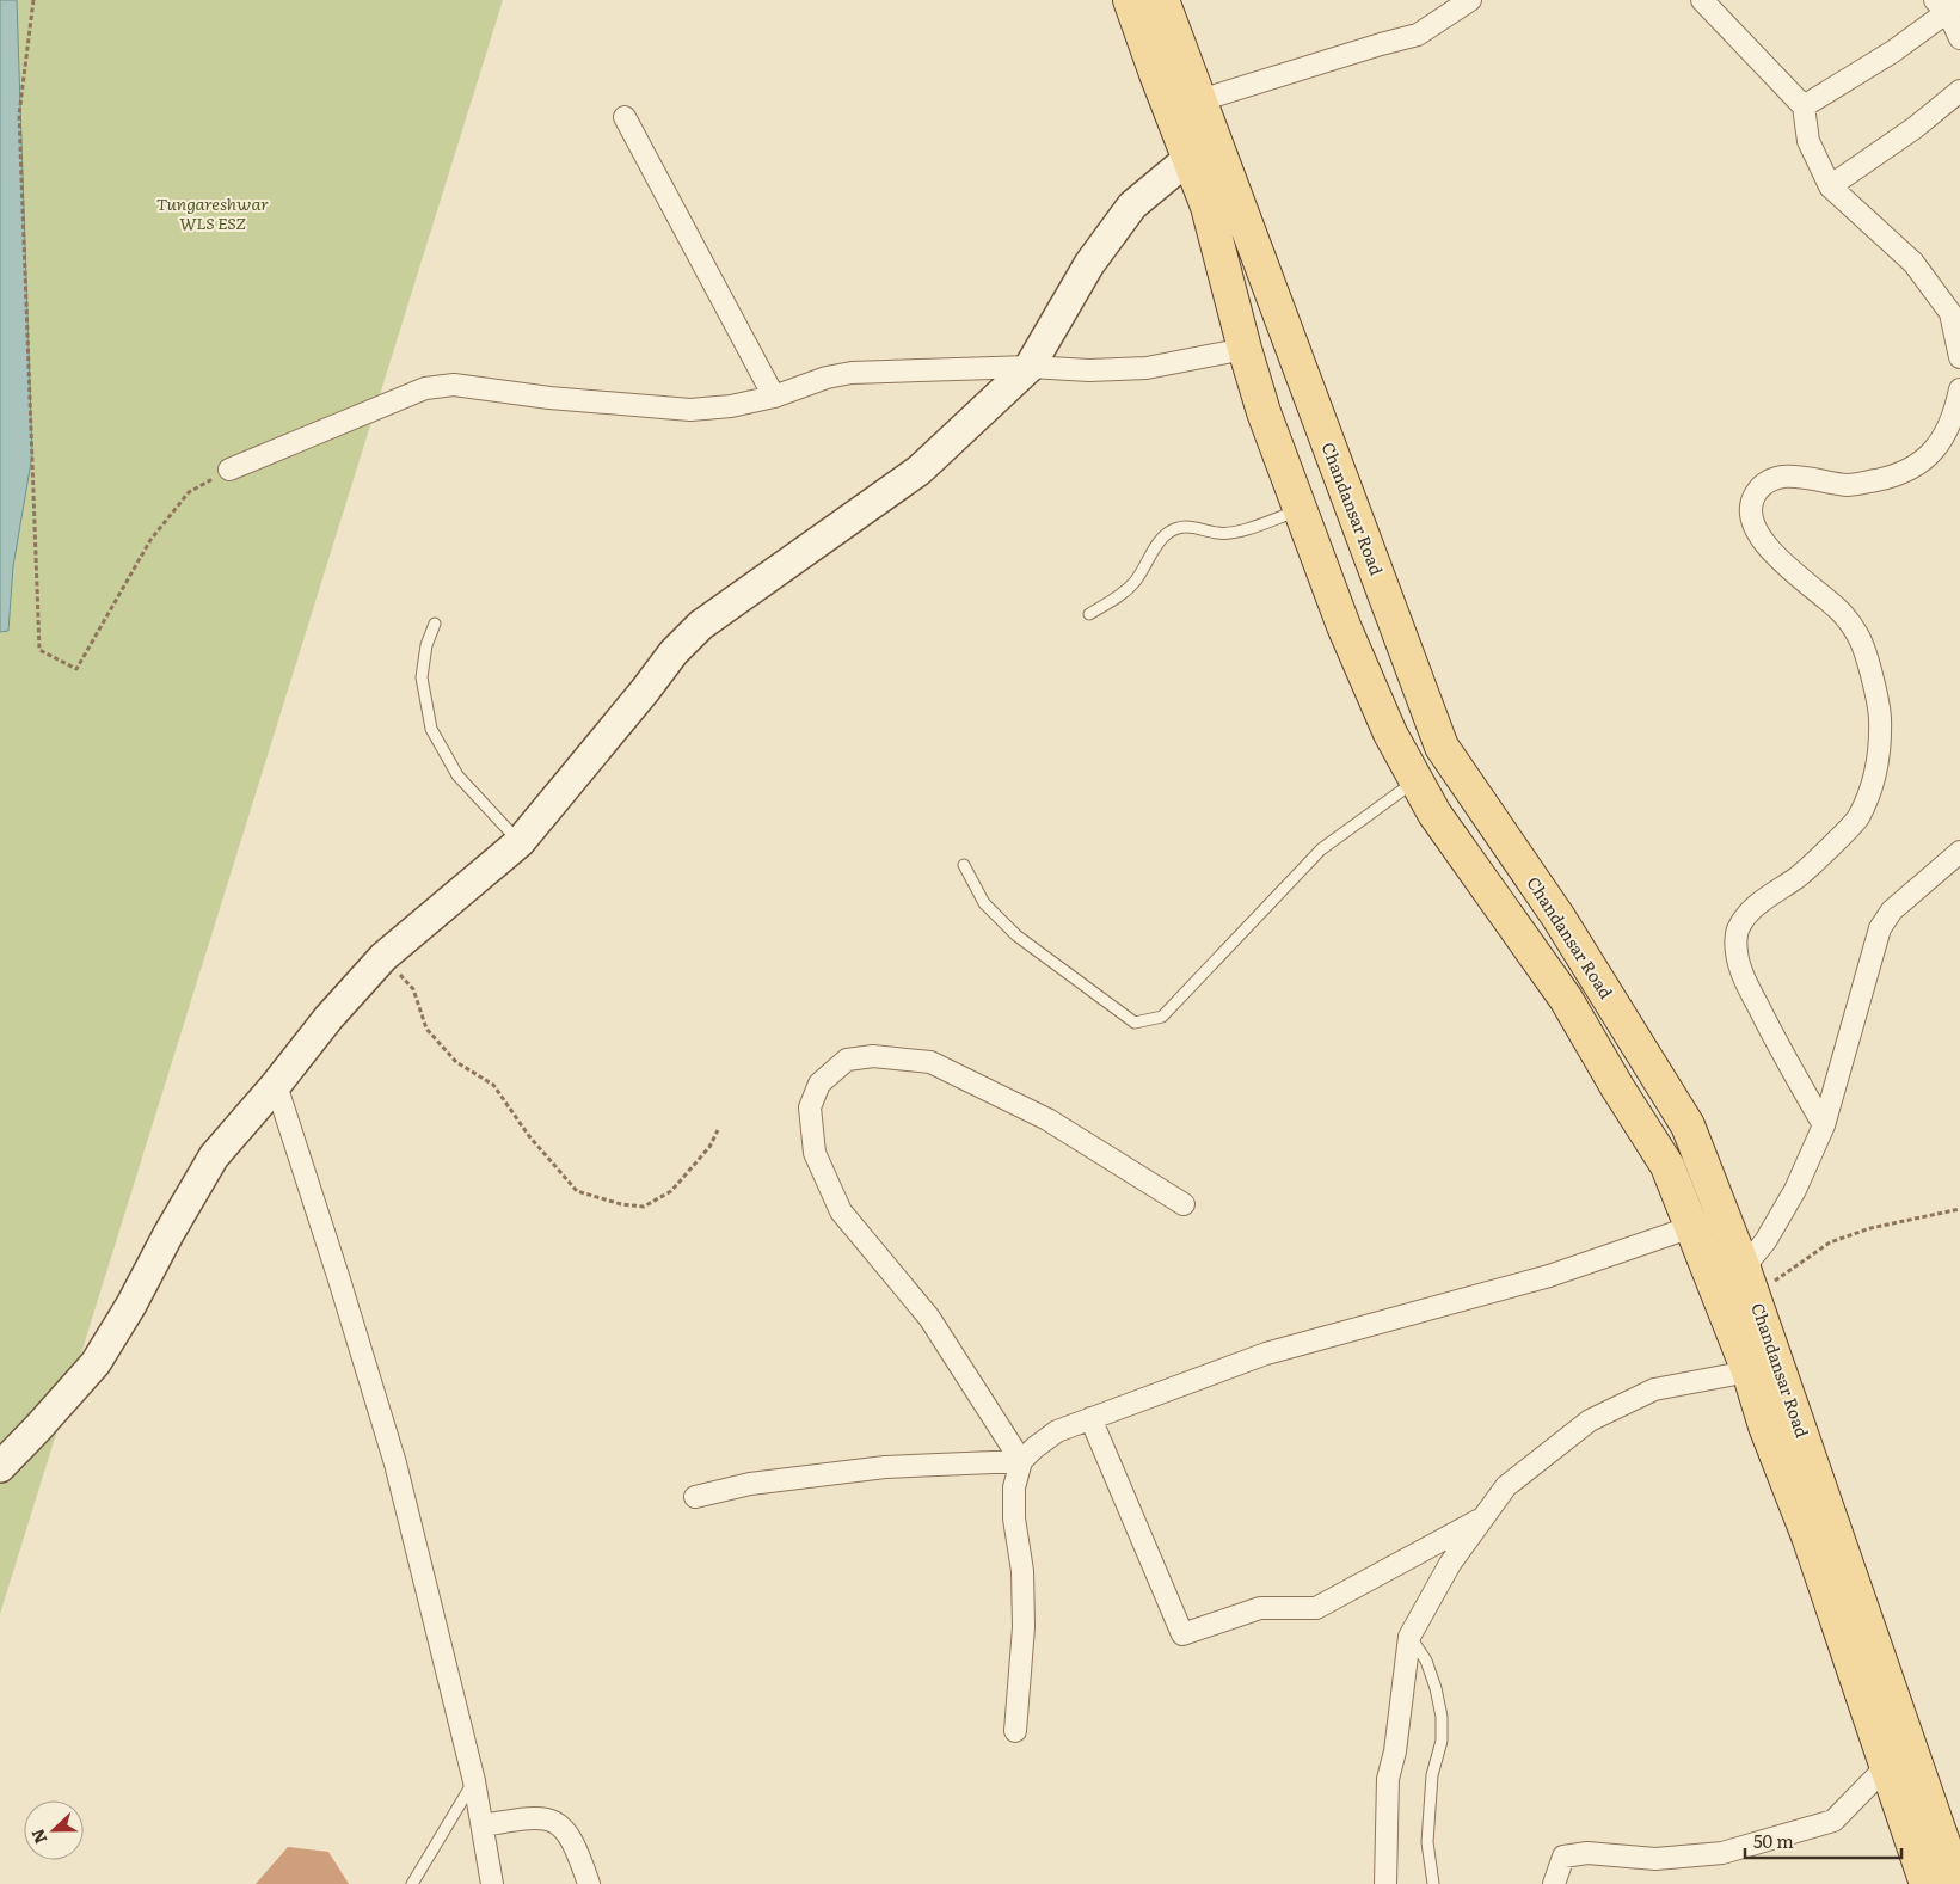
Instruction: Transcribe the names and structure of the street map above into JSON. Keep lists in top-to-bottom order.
{
  "streets": {
    "main road": ["Chandansar Road"]
  },
  "parks": ["Tungareshwar WLS ESZ"],
  "scale_bar": "50 m",
  "north": "left"
}
